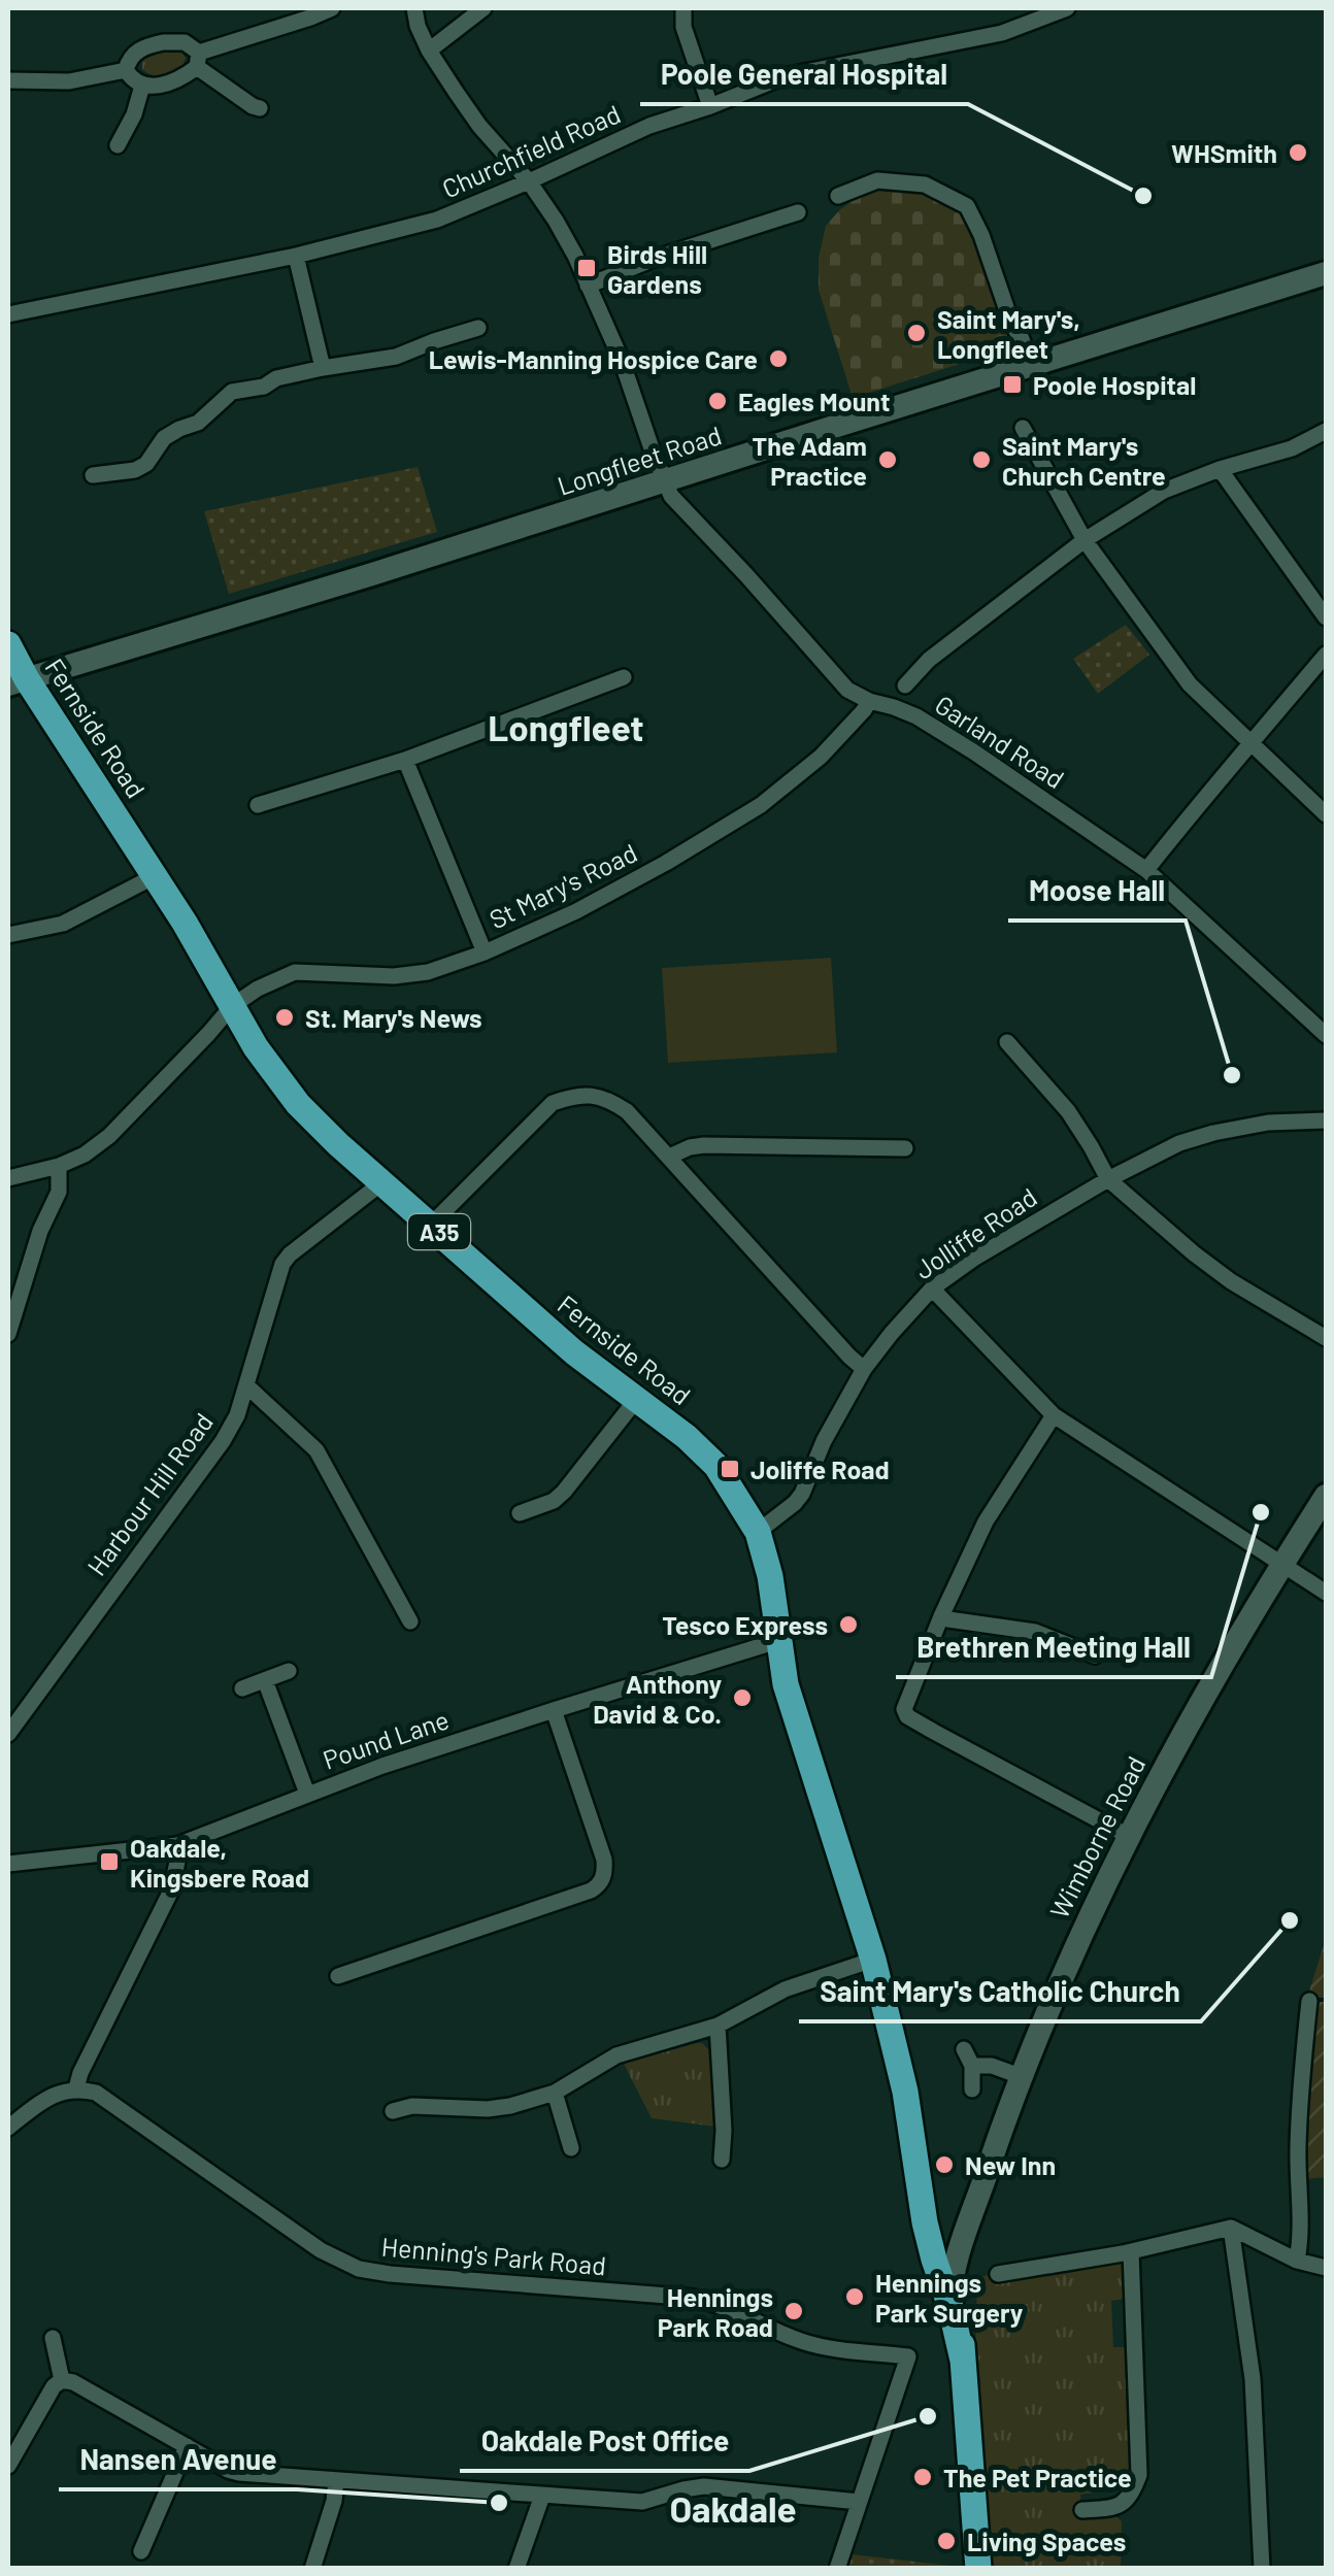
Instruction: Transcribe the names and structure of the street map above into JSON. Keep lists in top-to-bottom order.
{
  "streets": {
    "highway": ["Fernside Road", "A35", "Wimborne Road"],
    "main road": ["Longfleet Road"],
    "street": [
      "Churchfield Road",
      "Garland Road",
      "St Mary's Road",
      "Jolliffe Road",
      "Harbour Hill Road",
      "Pound Lane",
      "Henning's Park Road"
    ]
  },
  "crossings": [
    ["Longfleet Road", "Fernside Road"],
    ["Longfleet Road", "Garland Road"],
    ["Fernside Road", "St Mary's Road"],
    ["Fernside Road", "Jolliffe Road"],
    ["Fernside Road", "Harbour Hill Road"],
    ["Fernside Road", "Pound Lane"],
    ["Fernside Road", "Wimborne Road"],
    ["Garland Road", "St Mary's Road"]
  ],
  "districts": ["Longfleet", "Oakdale"],
  "places": {
    "other": [
      "WHSmith",
      "Poole General Hospital",
      "Saint Mary's, Longfleet",
      "Lewis-Manning Hospice Care",
      "Eagles Mount",
      "The Adam Practice",
      "Saint Mary's Church Centre",
      "St. Mary's News",
      "Moose Hall",
      "Brethren Meeting Hall",
      "Tesco Express",
      "Anthony David & Co.",
      "Saint Mary's Catholic Church",
      "New Inn",
      "Hennings Park Surgery",
      "Hennings Park Road",
      "Oakdale Post Office",
      "The Pet Practice",
      "Nansen Avenue",
      "Living Spaces"
    ],
    "transit": [
      "Birds Hill Gardens",
      "Poole Hospital",
      "Joliffe Road",
      "Oakdale, Kingsbere Road"
    ]
  }
}
